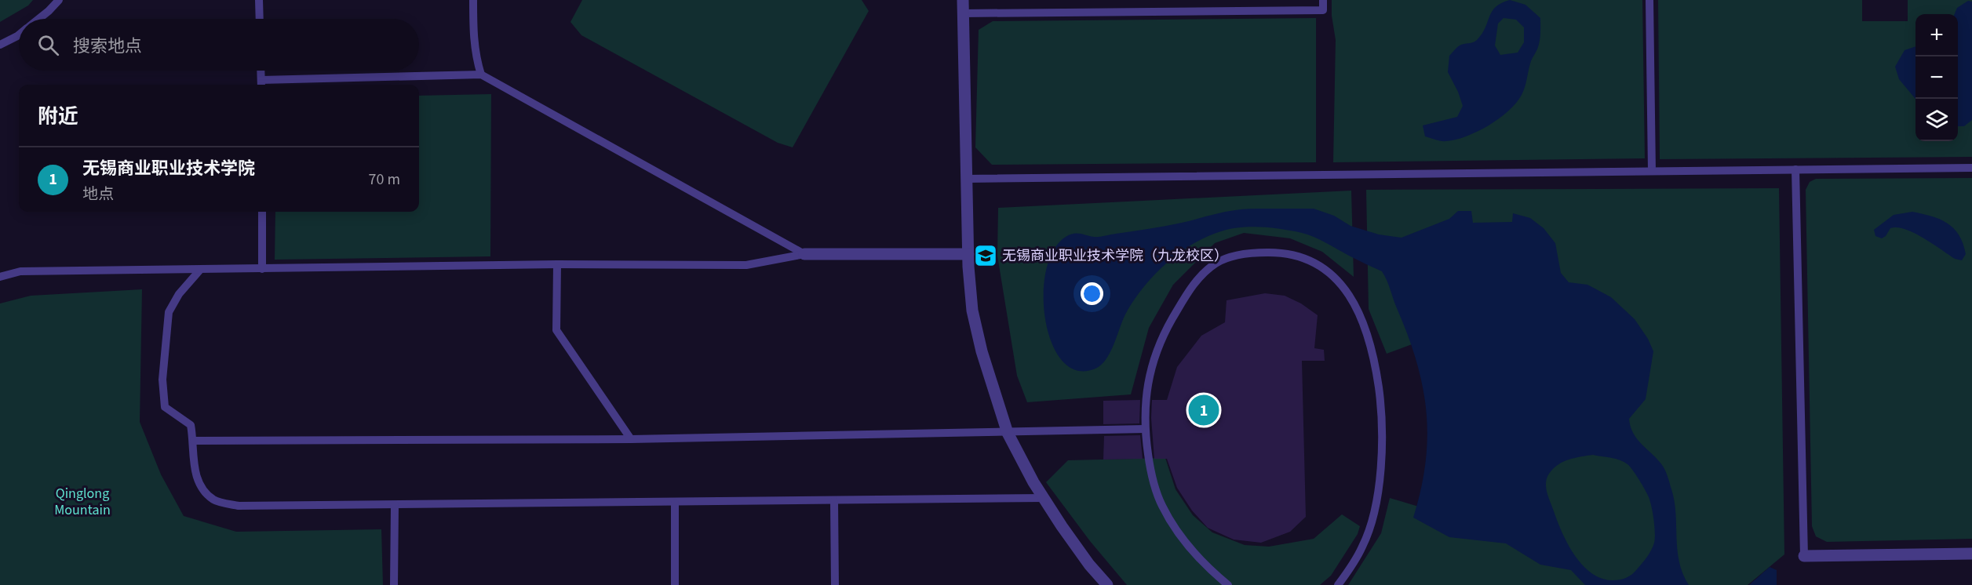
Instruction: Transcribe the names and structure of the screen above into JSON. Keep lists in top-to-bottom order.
{
  "parks": ["Qinglong Mountain"],
  "places": {
    "school or university": ["无锡商业职业技术学院（九龙校区）"]
  },
  "page": {
    "map_buttons": ["+", "−"],
    "search": "搜索地点",
    "heading": "附近",
    "list": [
      {
        "mark": "1",
        "name": "无锡商业职业技术学院",
        "note": "地点",
        "value": "70 m"
      }
    ],
    "pins": "1"
  }
}
